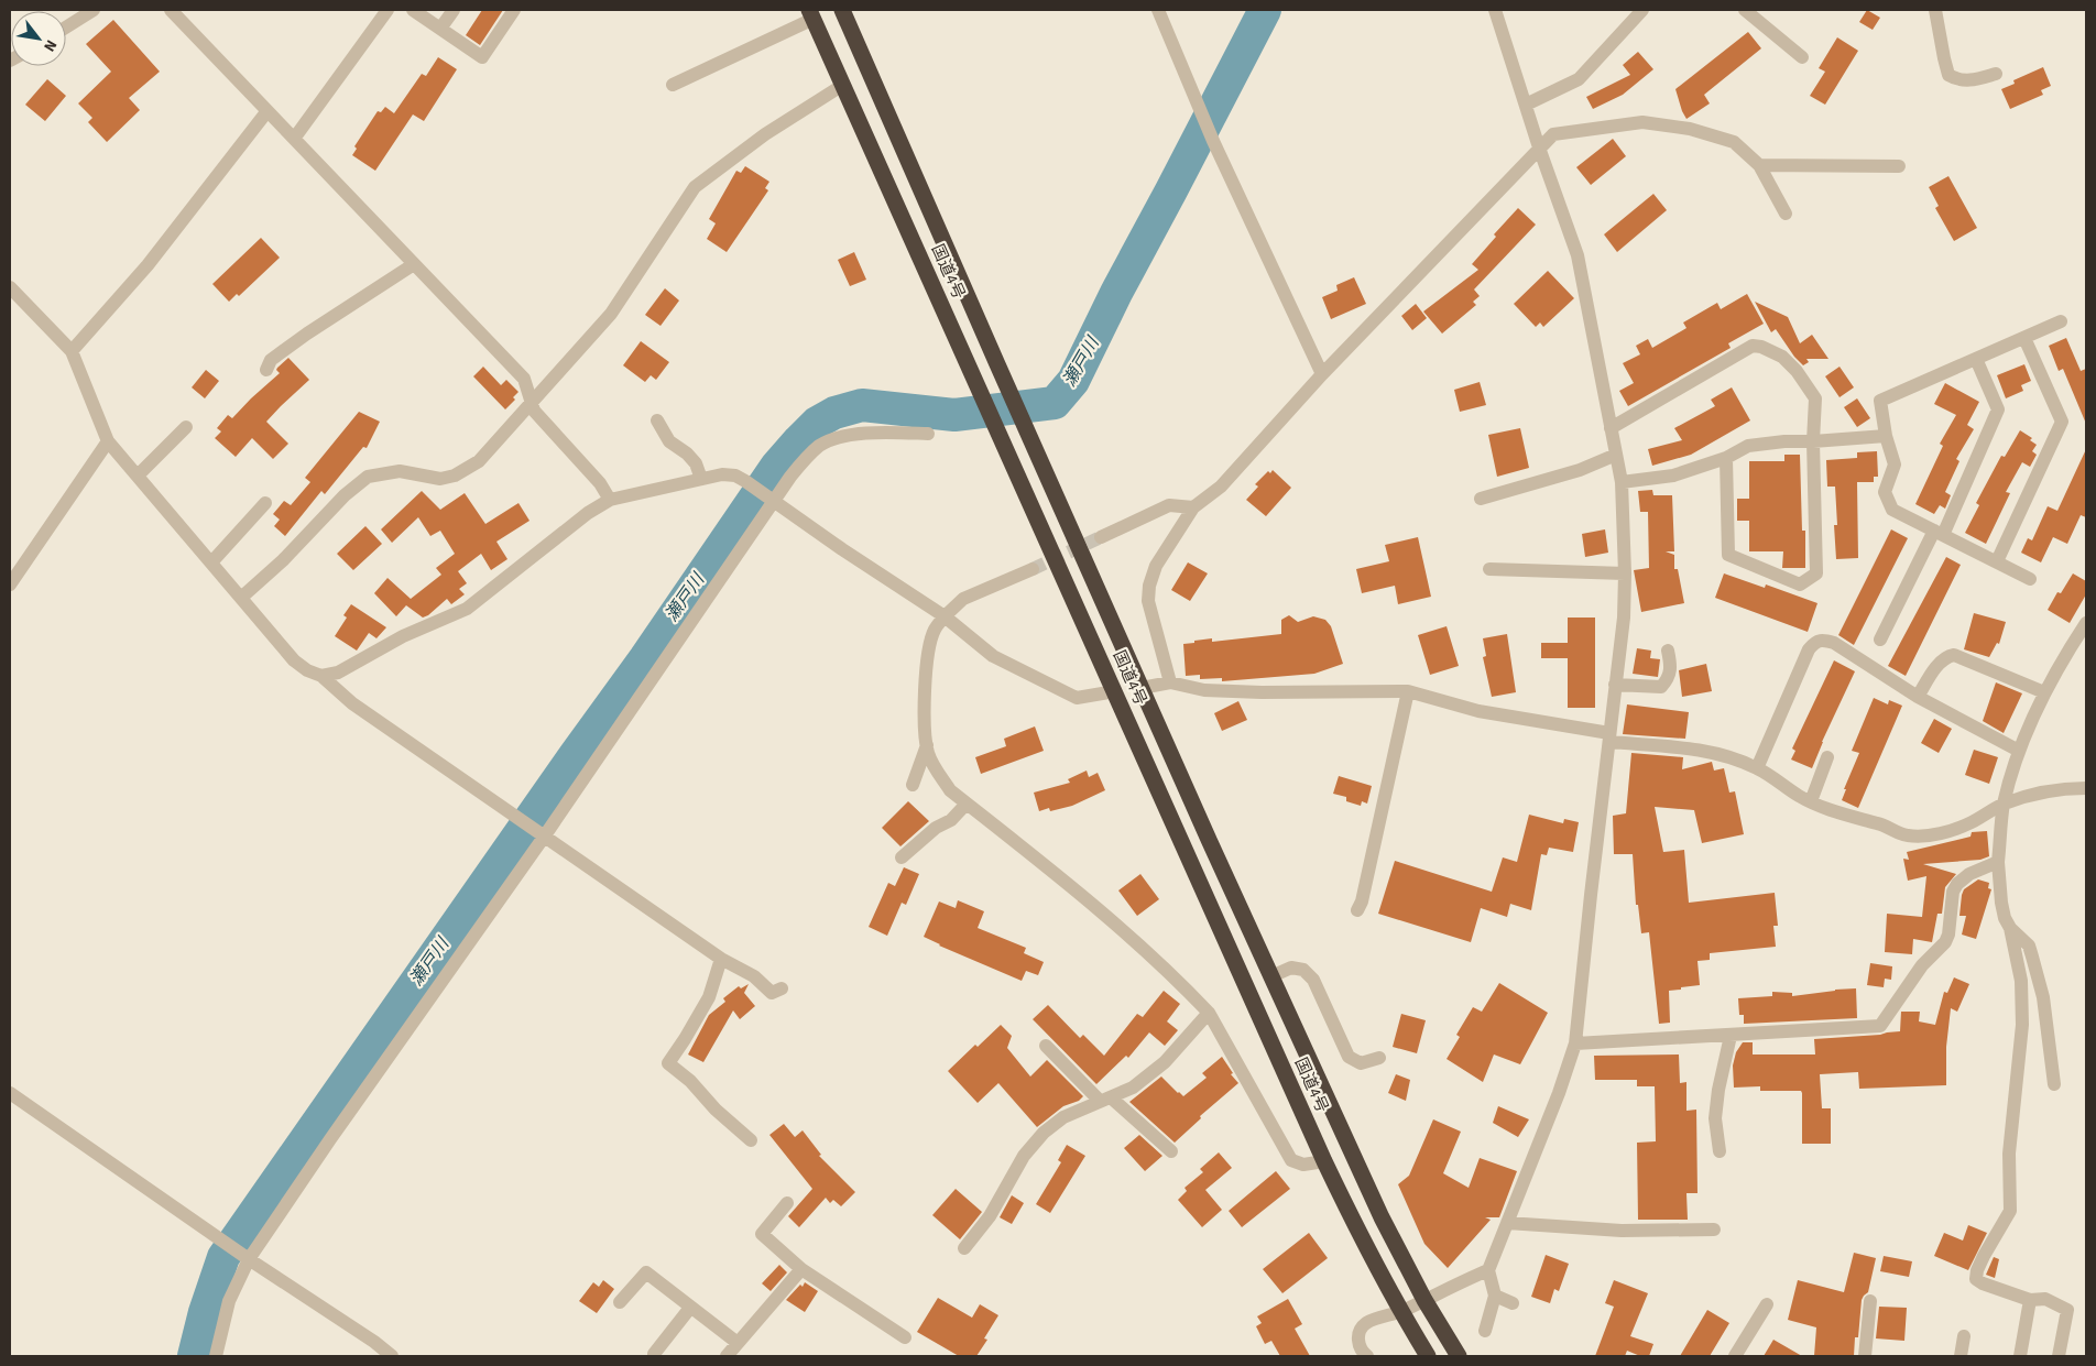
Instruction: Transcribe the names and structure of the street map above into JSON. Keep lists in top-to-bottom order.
{
  "streets": {
    "highway": ["国道4号"]
  },
  "water": ["瀬戸川"],
  "north": "bottom right"
}
